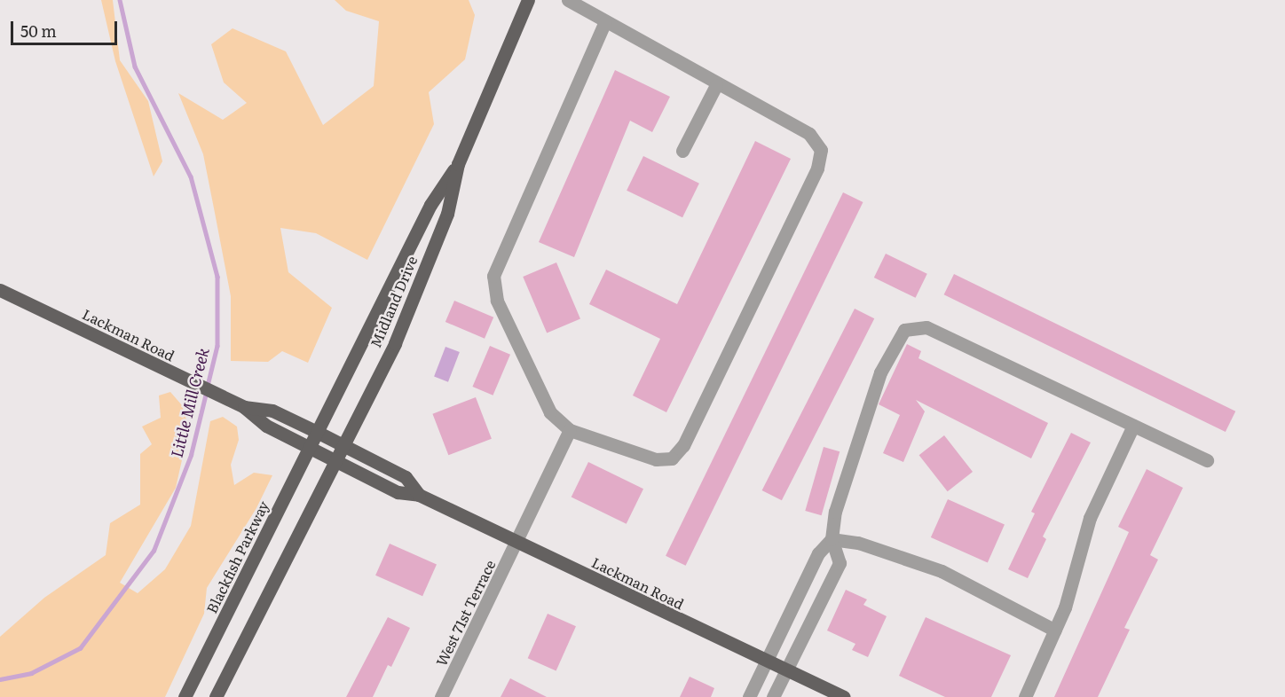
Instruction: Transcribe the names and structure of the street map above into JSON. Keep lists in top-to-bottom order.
{
  "streets": {
    "main road": ["Midland Drive", "Lackman Road", "Blackfish Parkway"],
    "street": ["West 71st Terrace"]
  },
  "crossings": [
    ["Midland Drive", "Lackman Road"],
    ["Midland Drive", "Blackfish Parkway"],
    ["Lackman Road", "Blackfish Parkway"],
    ["Lackman Road", "West 71st Terrace"]
  ],
  "water": ["Little Mill Creek"],
  "scale_bar": "50 m"
}
